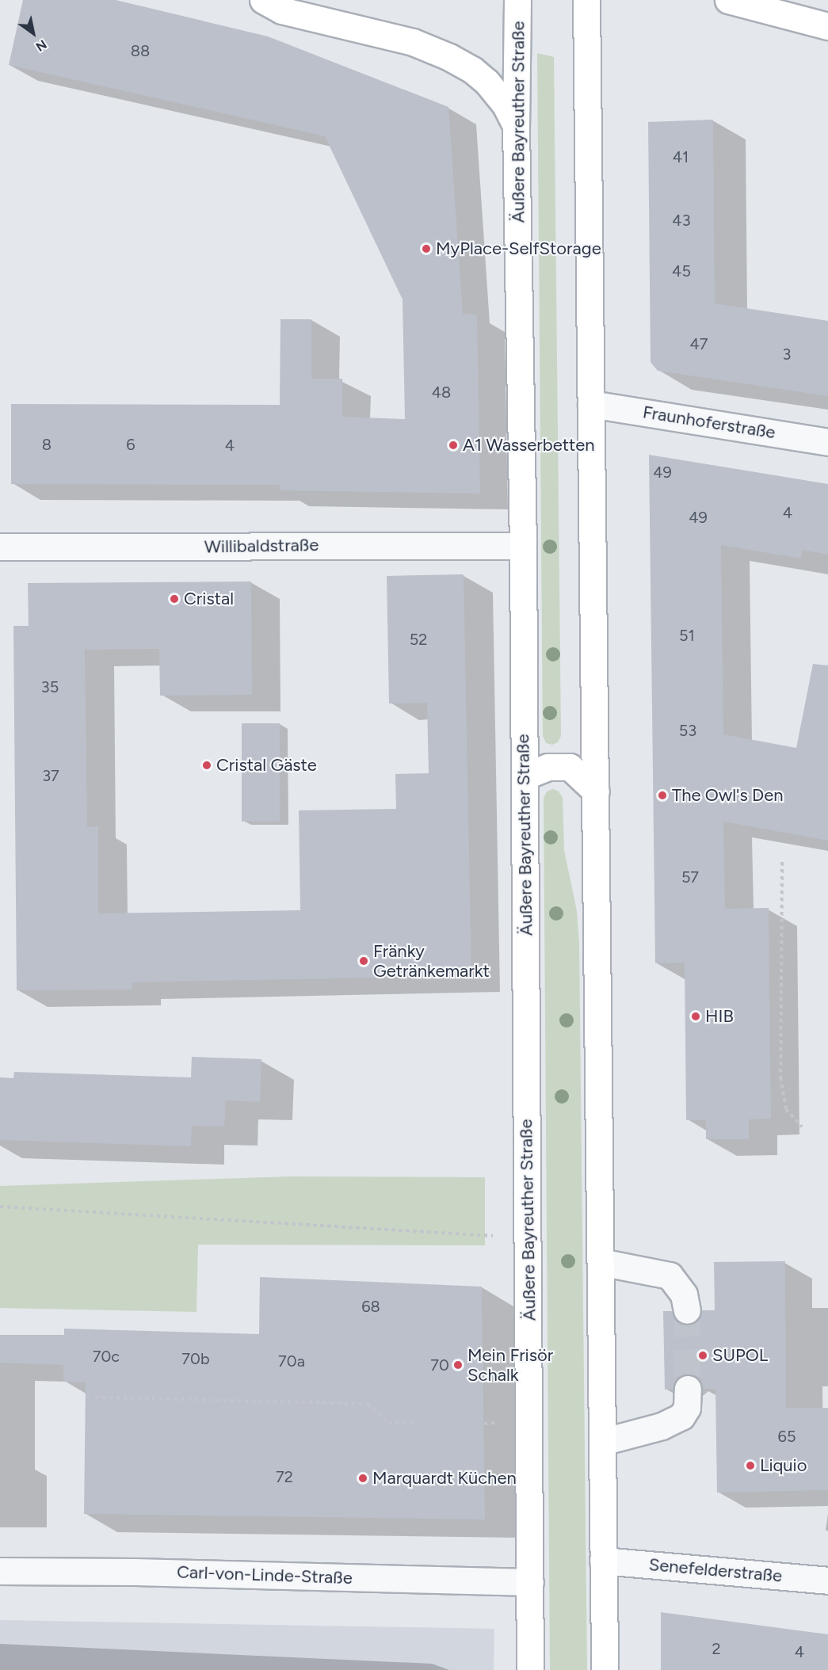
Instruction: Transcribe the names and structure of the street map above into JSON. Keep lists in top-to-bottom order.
{
  "streets": {
    "main road": ["Äußere Bayreuther Straße"],
    "street": [
      "Fraunhoferstraße",
      "Willibaldstraße",
      "Senefelderstraße",
      "Carl-von-Linde-Straße"
    ]
  },
  "crossings": [
    ["Äußere Bayreuther Straße", "Willibaldstraße"],
    ["Äußere Bayreuther Straße", "Carl-von-Linde-Straße"]
  ],
  "places": [
    "MyPlace-SelfStorage",
    "A1 Wasserbetten",
    "Cristal",
    "Cristal Gäste",
    "The Owl's Den",
    "Fränky Getränkemarkt",
    "HIB",
    "SUPOL",
    "Mein Frisör Schalk",
    "Liquio",
    "Marquardt Küchen"
  ],
  "house_numbers": [
    "88",
    "41",
    "43",
    "45",
    "47",
    "3",
    "48",
    "8",
    "6",
    "4",
    "49",
    "4",
    "49",
    "51",
    "52",
    "35",
    "53",
    "37",
    "57",
    "68",
    "70c",
    "70b",
    "70a",
    "70",
    "65",
    "72",
    "2",
    "4"
  ],
  "north": "bottom right"
}
